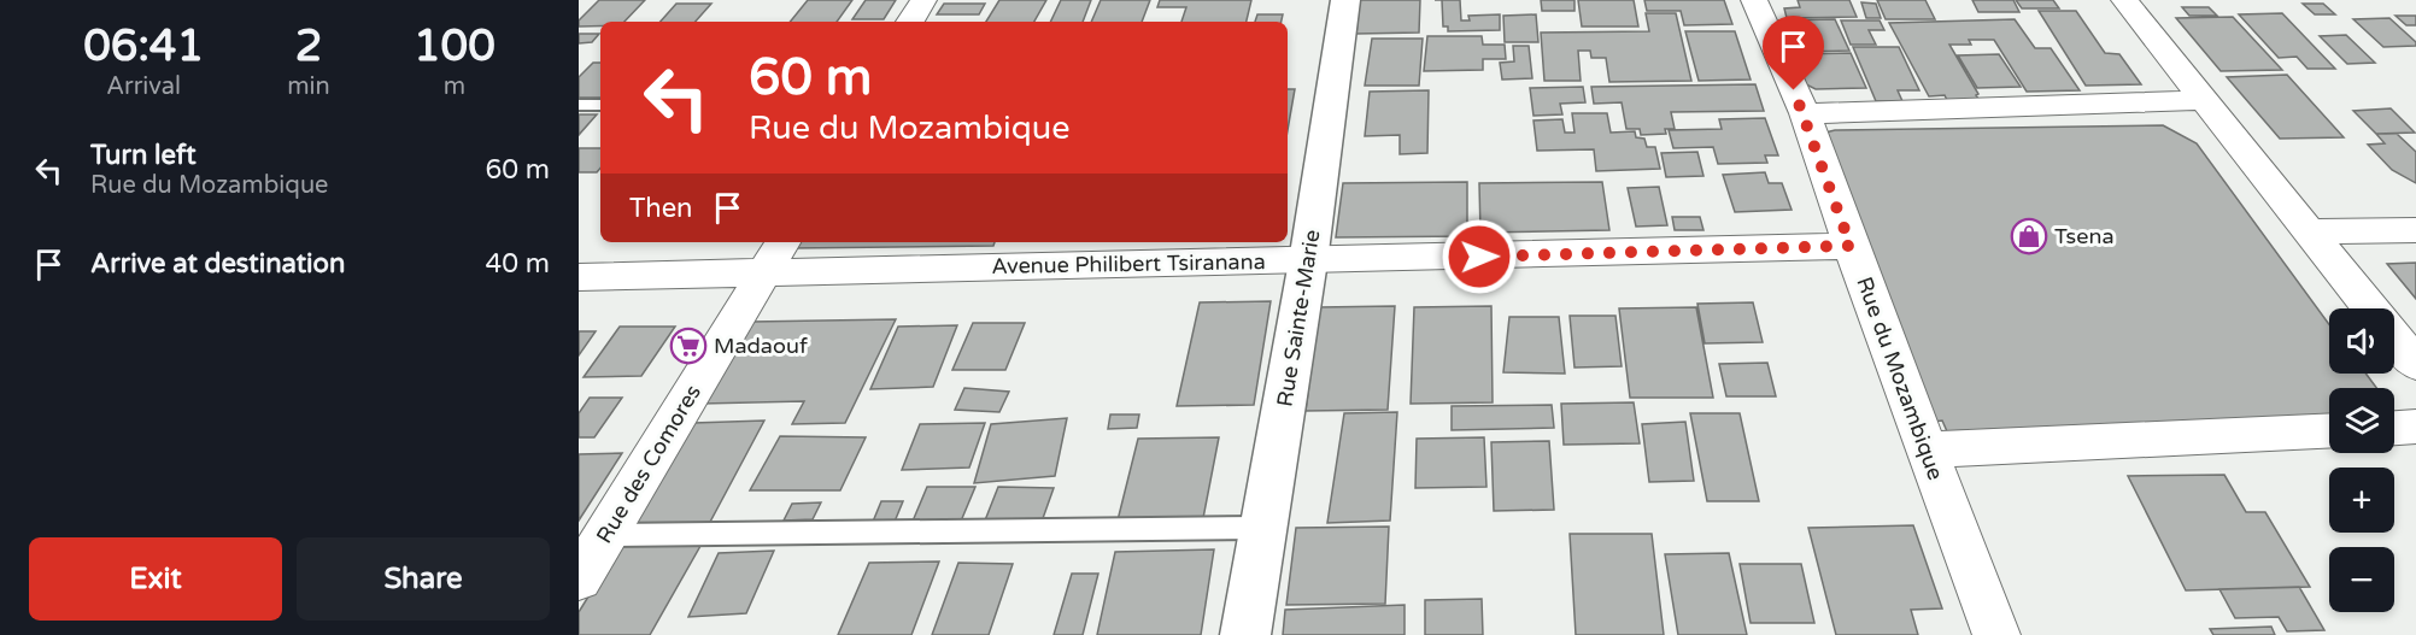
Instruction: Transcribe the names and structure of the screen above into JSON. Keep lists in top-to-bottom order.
{
  "streets": {
    "main road": ["Rue Sainte-Marie"],
    "street": ["Avenue Philibert Tsiranana", "Rue du Mozambique", "Rue des Comores"]
  },
  "crossings": [
    ["Avenue Philibert Tsiranana", "Rue Sainte-Marie"],
    ["Avenue Philibert Tsiranana", "Rue du Mozambique"],
    ["Avenue Philibert Tsiranana", "Rue des Comores"]
  ],
  "places": {
    "shop": ["Tsena"],
    "supermarket": ["Madaouf"]
  },
  "page": {
    "eta": [
      "06:41",
      "Arrival",
      "2",
      "min",
      "100",
      "m"
    ],
    "turn": ["60 m", "Rue du Mozambique"],
    "list": [
      {
        "name": "Turn left",
        "note": "Rue du Mozambique",
        "value": "60 m"
      },
      {
        "name": "Arrive at destination",
        "value": "40 m"
      }
    ],
    "then": "Then",
    "map_buttons": ["+", "−"],
    "buttons": ["Exit", "Share"]
  }
}
